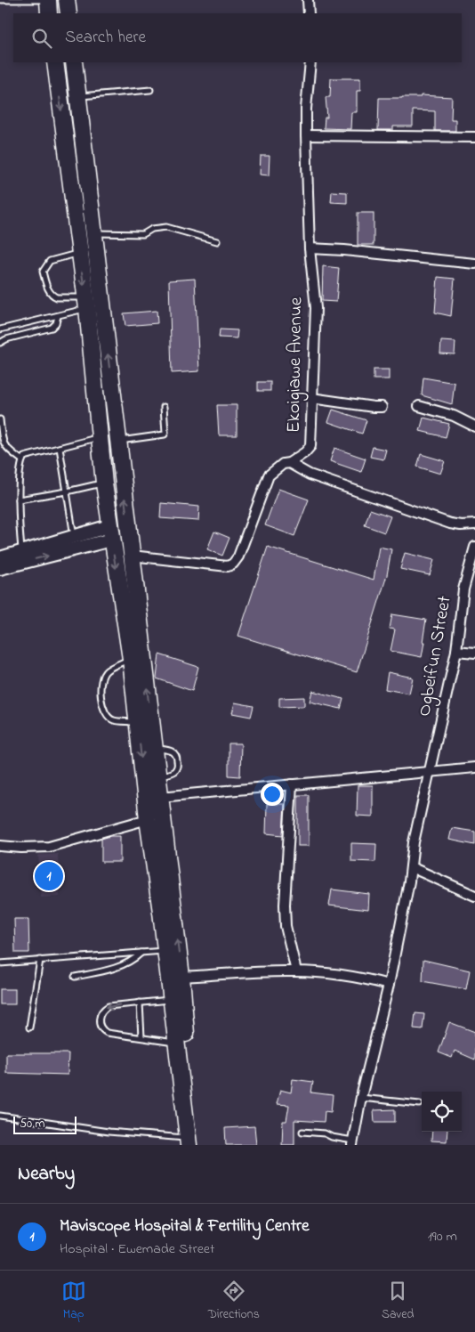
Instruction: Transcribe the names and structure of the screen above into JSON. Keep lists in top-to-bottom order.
{
  "streets": {
    "street": ["Ekoigiawe Avenue", "Ogbeifun Street"]
  },
  "scale_bar": "50 m",
  "page": {
    "search": "Search here",
    "pins": "1",
    "scale": "50 m",
    "heading": "Nearby",
    "list": [
      {
        "mark": "1",
        "name": "Maviscope Hospital & Fertility Centre",
        "note": "Hospital · Ewemade Street",
        "value": "190 m"
      }
    ],
    "nav": ["Map", "Directions", "Saved"]
  }
}
